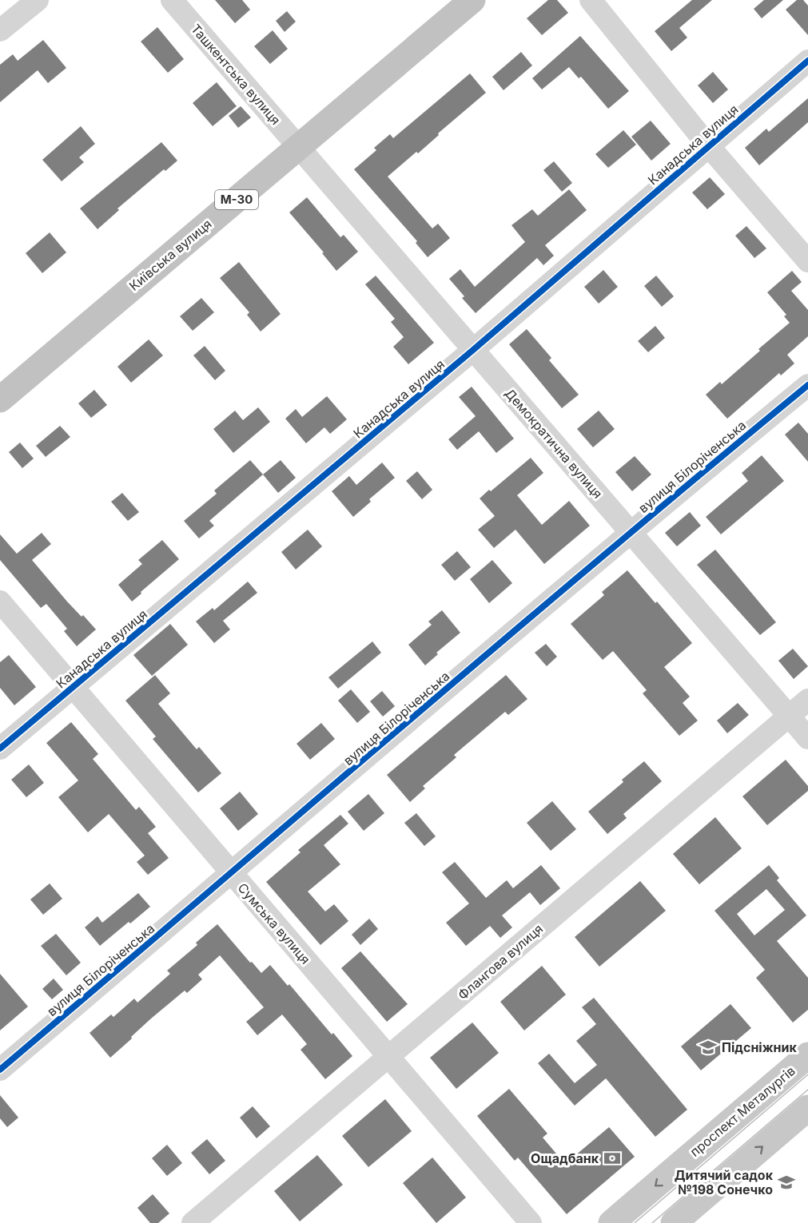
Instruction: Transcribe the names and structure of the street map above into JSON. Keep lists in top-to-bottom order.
{
  "streets": {
    "highway": ["М-30", "Київська вулиця"],
    "main road": ["проспект Металургів"],
    "street": [
      "Ташкентська вулиця",
      "Канадська вулиця",
      "Демократична вулиця",
      "вулиця Білоріченська",
      "Сумська вулиця",
      "Флангова вулиця"
    ]
  },
  "crossings": [
    ["Ташкентська вулиця", "Київська вулиця"],
    ["Ташкентська вулиця", "Демократична вулиця"],
    ["Канадська вулиця", "Демократична вулиця"],
    ["Канадська вулиця", "Сумська вулиця"],
    ["Київська вулиця", "Демократична вулиця"],
    ["Демократична вулиця", "вулиця Білоріченська"],
    ["Демократична вулиця", "Флангова вулиця"],
    ["вулиця Білоріченська", "Сумська вулиця"],
    ["Сумська вулиця", "Флангова вулиця"]
  ],
  "places": {
    "school or university": ["Підсніжник", "Дитячий садок №198 Сонечко"],
    "bank": ["Ощадбанк"]
  }
}
